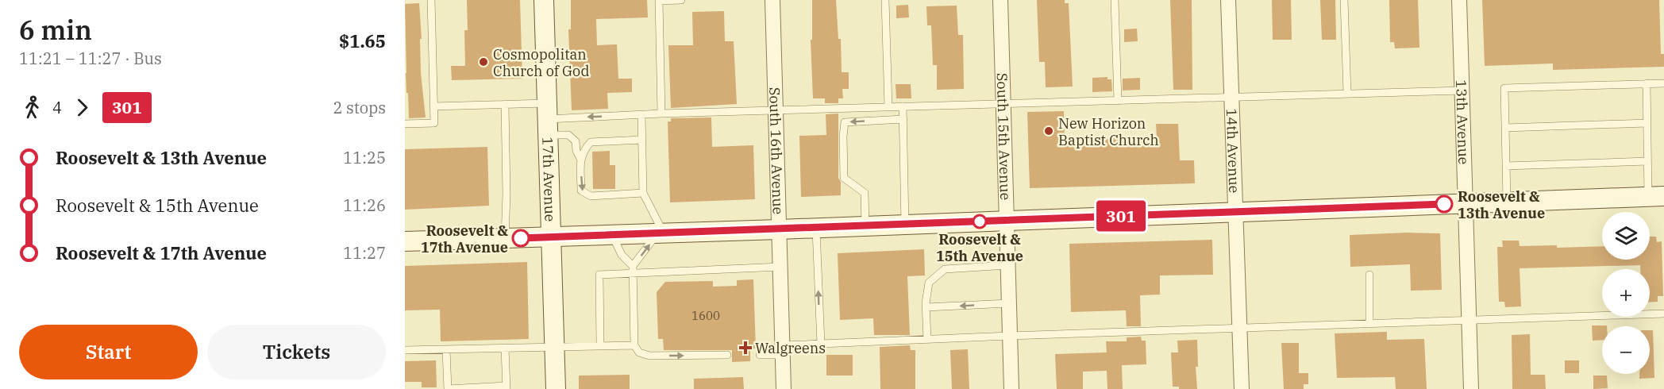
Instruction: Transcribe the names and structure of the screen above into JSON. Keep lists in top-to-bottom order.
{
  "streets": {
    "main road": ["17th Avenue"],
    "street": [
      "13th Avenue",
      "South 15th Avenue",
      "South 16th Avenue",
      "14th Avenue"
    ]
  },
  "places": {
    "other": [
      "Cosmopolitan Church of God",
      "New Horizon Baptist Church",
      "Roosevelt & 13th Avenue",
      "Roosevelt & 15th Avenue",
      "Roosevelt & 17th Avenue"
    ],
    "health": ["Walgreens"]
  },
  "lines": ["bus line 301"],
  "house_numbers": ["1600"],
  "page": {
    "heading": ["6 min", "11:21 – 11:27 · Bus", "$1.65"],
    "on_map": "301",
    "legs": ["4", "301", "2 stops"],
    "list": [
      {
        "name": "Roosevelt & 13th Avenue",
        "value": "11:25"
      },
      {
        "name": "Roosevelt & 15th Avenue",
        "value": "11:26"
      },
      {
        "name": "Roosevelt & 17th Avenue",
        "value": "11:27"
      }
    ],
    "map_buttons": ["+", "−"],
    "buttons": ["Start", "Tickets"]
  }
}
